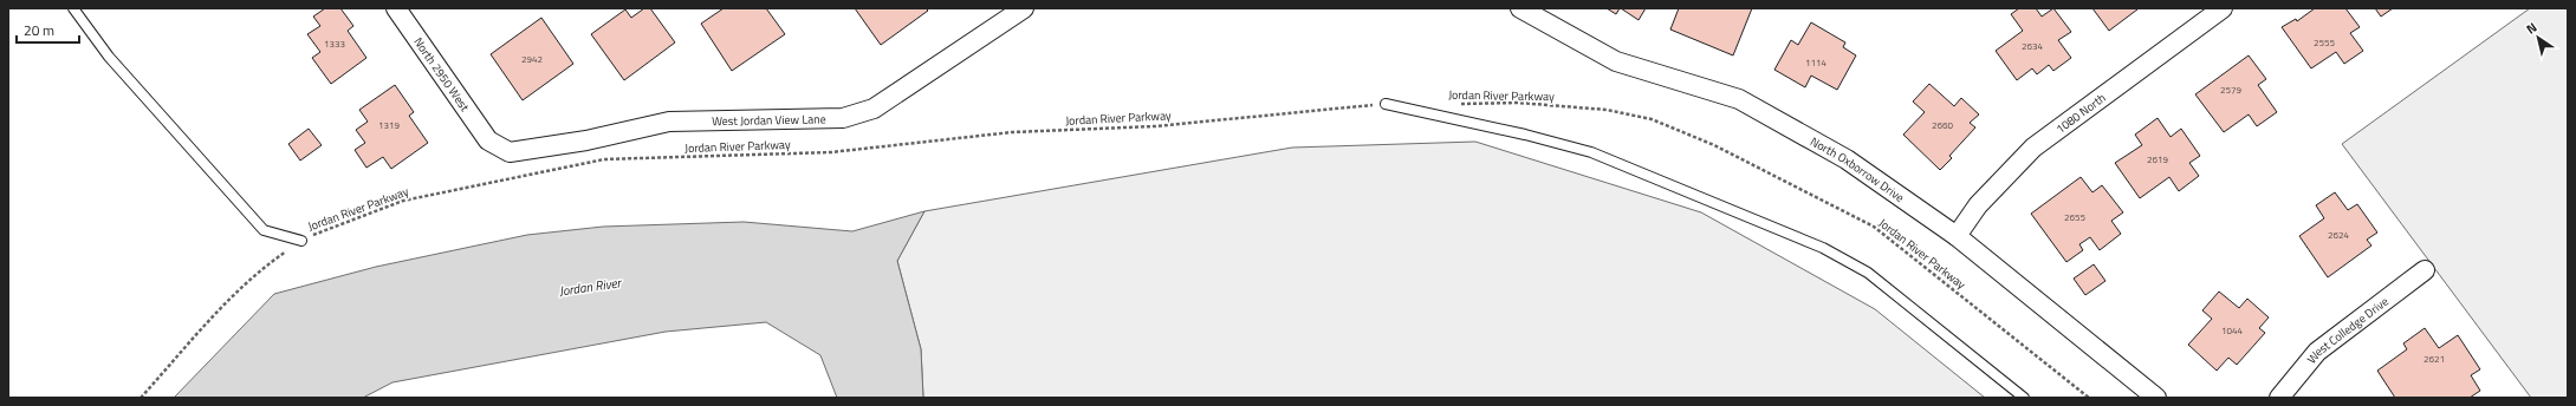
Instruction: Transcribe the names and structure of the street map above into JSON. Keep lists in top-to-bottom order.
{
  "streets": {
    "street": [
      "North 2950 West",
      "1080 North",
      "West Jordan View Lane",
      "North Oxborrow Drive",
      "West Colledge Drive"
    ],
    "path": ["Jordan River Parkway"]
  },
  "crossings": [
    ["North 2950 West", "West Jordan View Lane"],
    ["1080 North", "North Oxborrow Drive"]
  ],
  "water": ["Jordan River"],
  "house_numbers": [
    "2555",
    "1333",
    "2634",
    "2942",
    "1114",
    "2579",
    "1319",
    "2660",
    "2619",
    "2655",
    "2624",
    "1044",
    "2621"
  ],
  "scale_bar": "20 m",
  "north": "top left"
}
